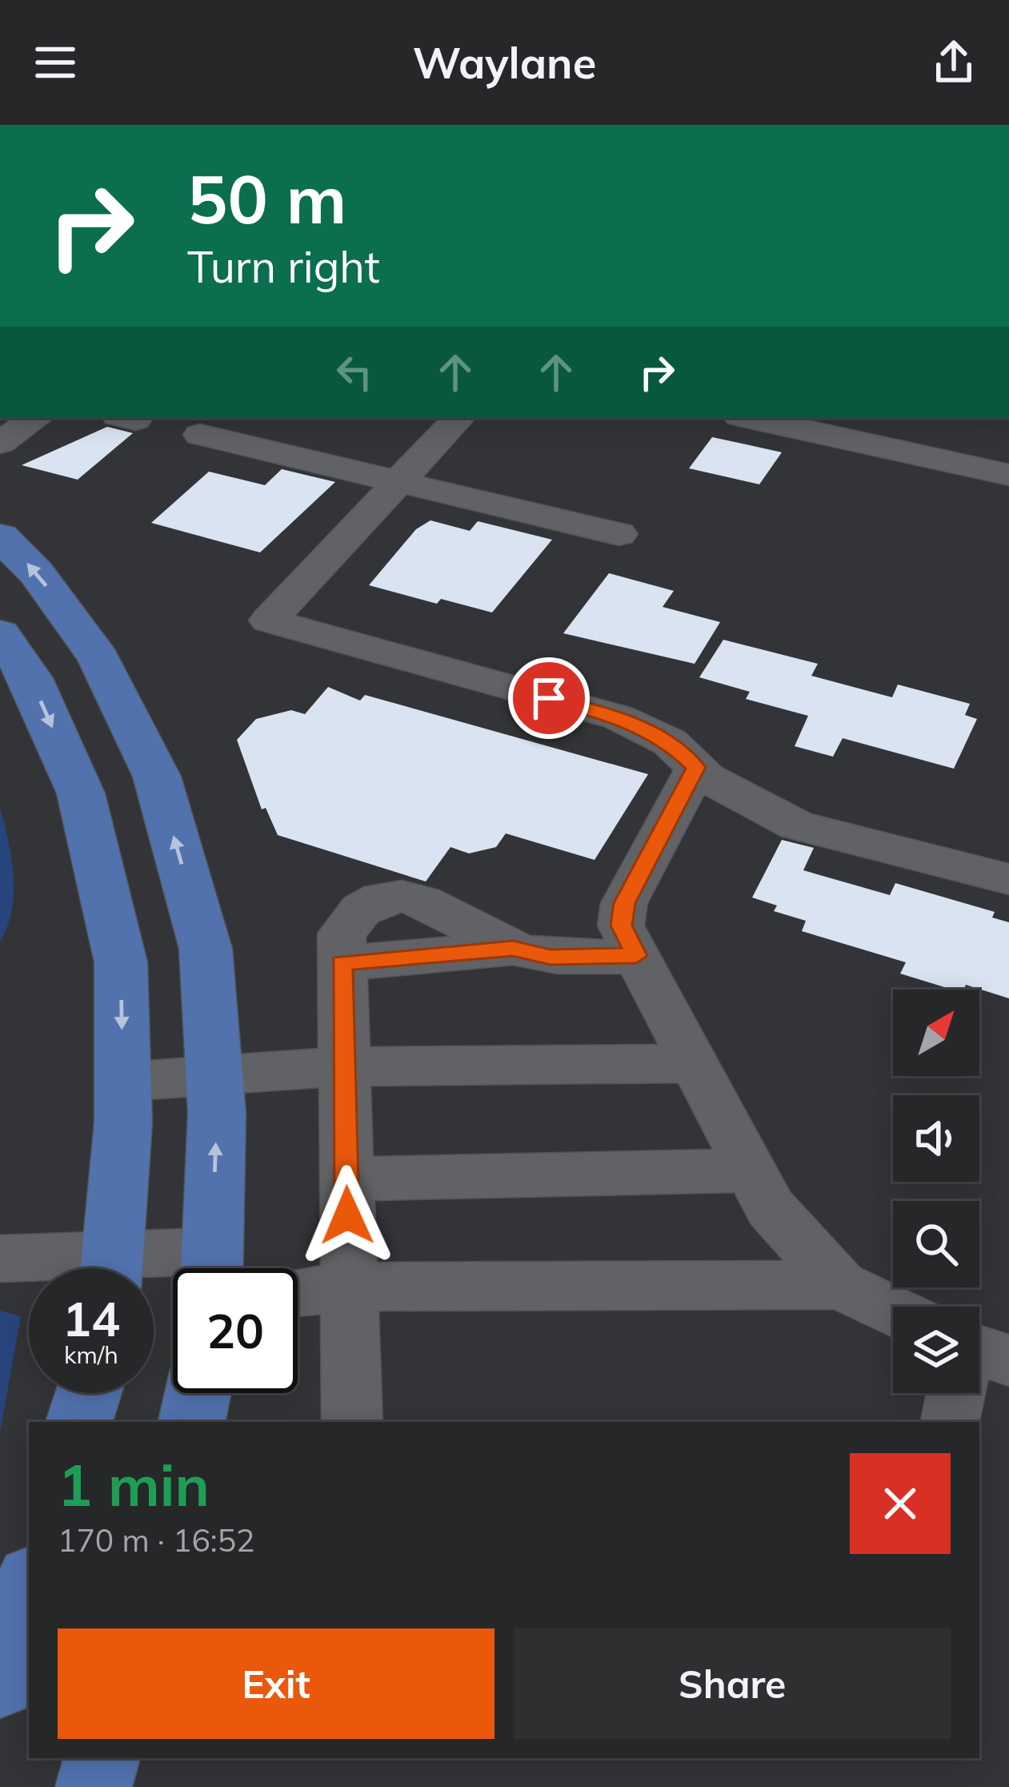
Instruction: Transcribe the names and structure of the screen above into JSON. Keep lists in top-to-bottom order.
{
  "north": "top right",
  "page": {
    "header": "Waylane",
    "turn": ["50 m", "Turn right"],
    "speed": "14 km/h",
    "limit": "20",
    "heading": ["1 min", "170 m · 16:52"],
    "buttons": ["Exit", "Share"]
  }
}
